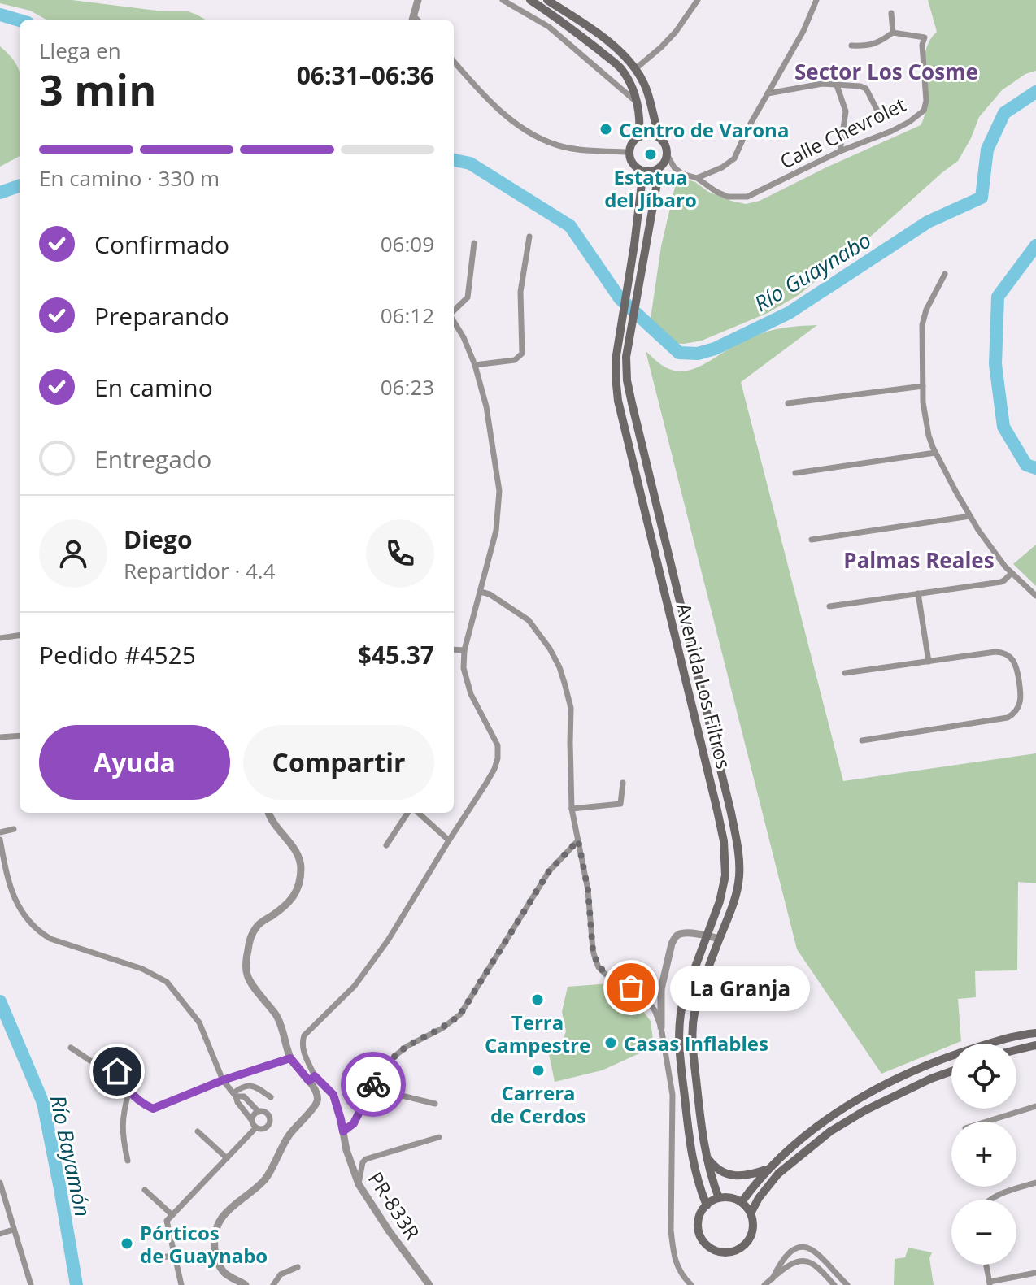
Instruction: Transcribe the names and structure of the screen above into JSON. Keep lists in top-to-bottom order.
{
  "streets": {
    "main road": ["Avenida Los Filtros"],
    "street": ["Calle Chevrolet", "PR-833R"]
  },
  "crossings": [
    ["Calle Chevrolet", "Avenida Los Filtros"]
  ],
  "districts": ["Sector Los Cosme", "Palmas Reales"],
  "water": ["Río Guaynabo", "Río Bayamón"],
  "places": [
    "Centro de Varona",
    "Estatua del Jíbaro",
    "La Granja",
    "Terra Campestre",
    "Casas Inflables",
    "Carrera de Cerdos",
    "Pórticos de Guaynabo"
  ],
  "page": {
    "heading": ["3 min", "Llega en", "06:31–06:36"],
    "panel": [
      "Diego",
      "Repartidor · 4.4",
      "Pedido #4525",
      "$45.37"
    ],
    "bar": "En camino · 330 m",
    "list": [
      ["Confirmado", "06:09"],
      ["Preparando", "06:12"],
      ["En camino", "06:23"],
      "Entregado"
    ],
    "buttons": ["Ayuda", "Compartir"],
    "bubble": "La Granja",
    "map_buttons": ["+", "−"]
  }
}
